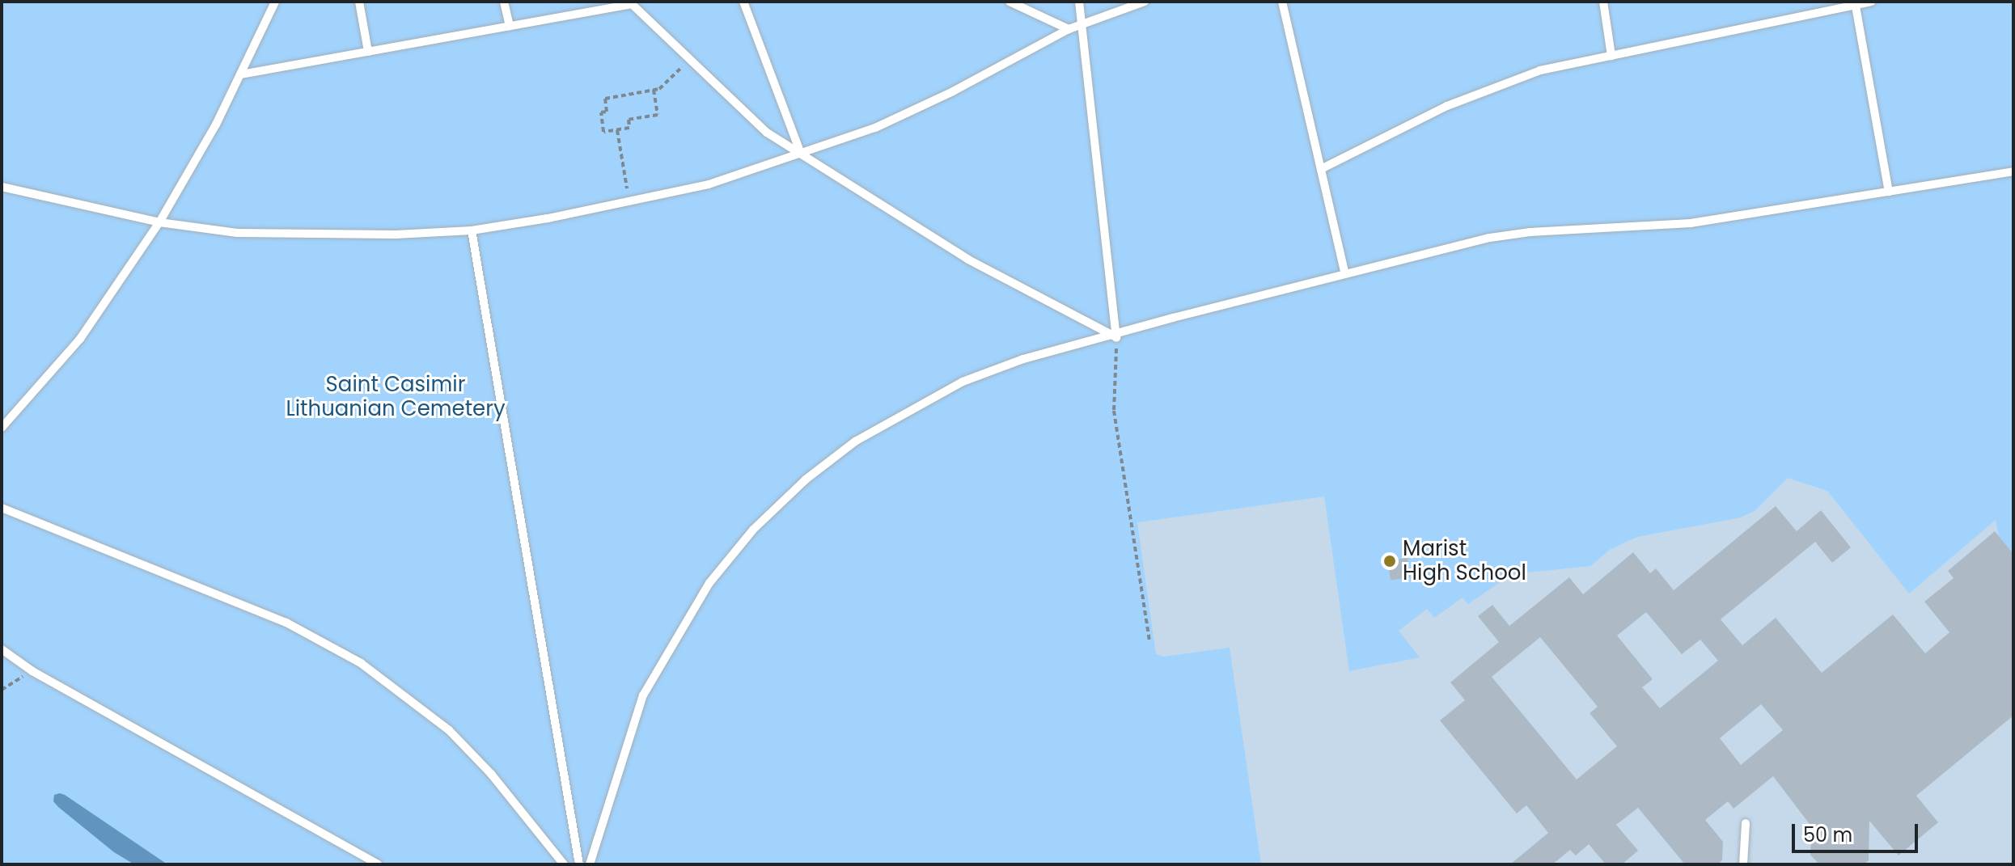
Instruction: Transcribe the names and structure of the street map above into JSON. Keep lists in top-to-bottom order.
{
  "parks": ["Saint Casimir Lithuanian Cemetery"],
  "places": ["Marist High School"],
  "scale_bar": "50 m"
}
